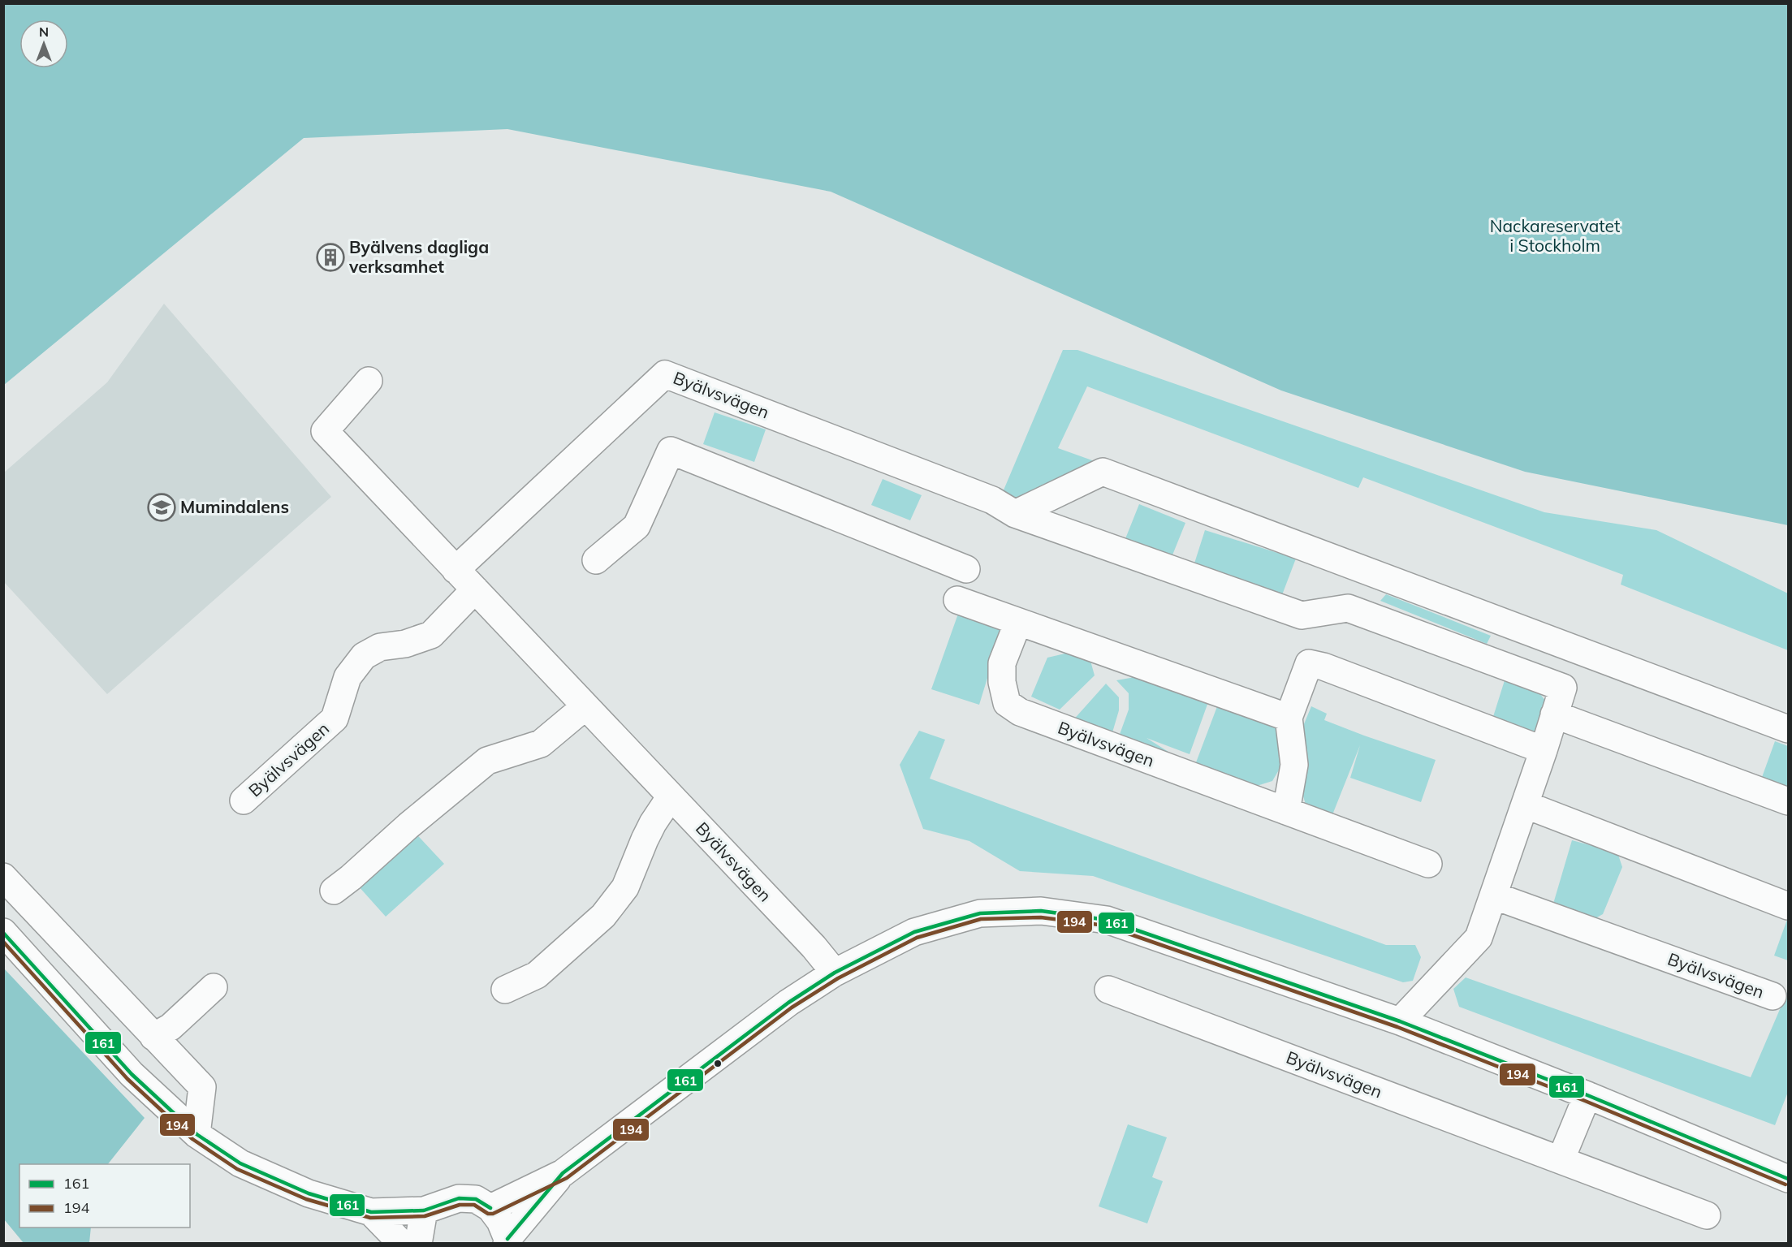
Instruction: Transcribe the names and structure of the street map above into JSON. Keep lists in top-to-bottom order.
{
  "streets": {
    "street": ["Byälvsvägen"]
  },
  "parks": ["Nackareservatet i Stockholm"],
  "places": {
    "building": ["Byälvens dagliga verksamhet"],
    "school or university": ["Mumindalens"]
  },
  "lines": ["transit line 161", "transit line 194"],
  "legend": ["161", "194"],
  "north": "top"
}
